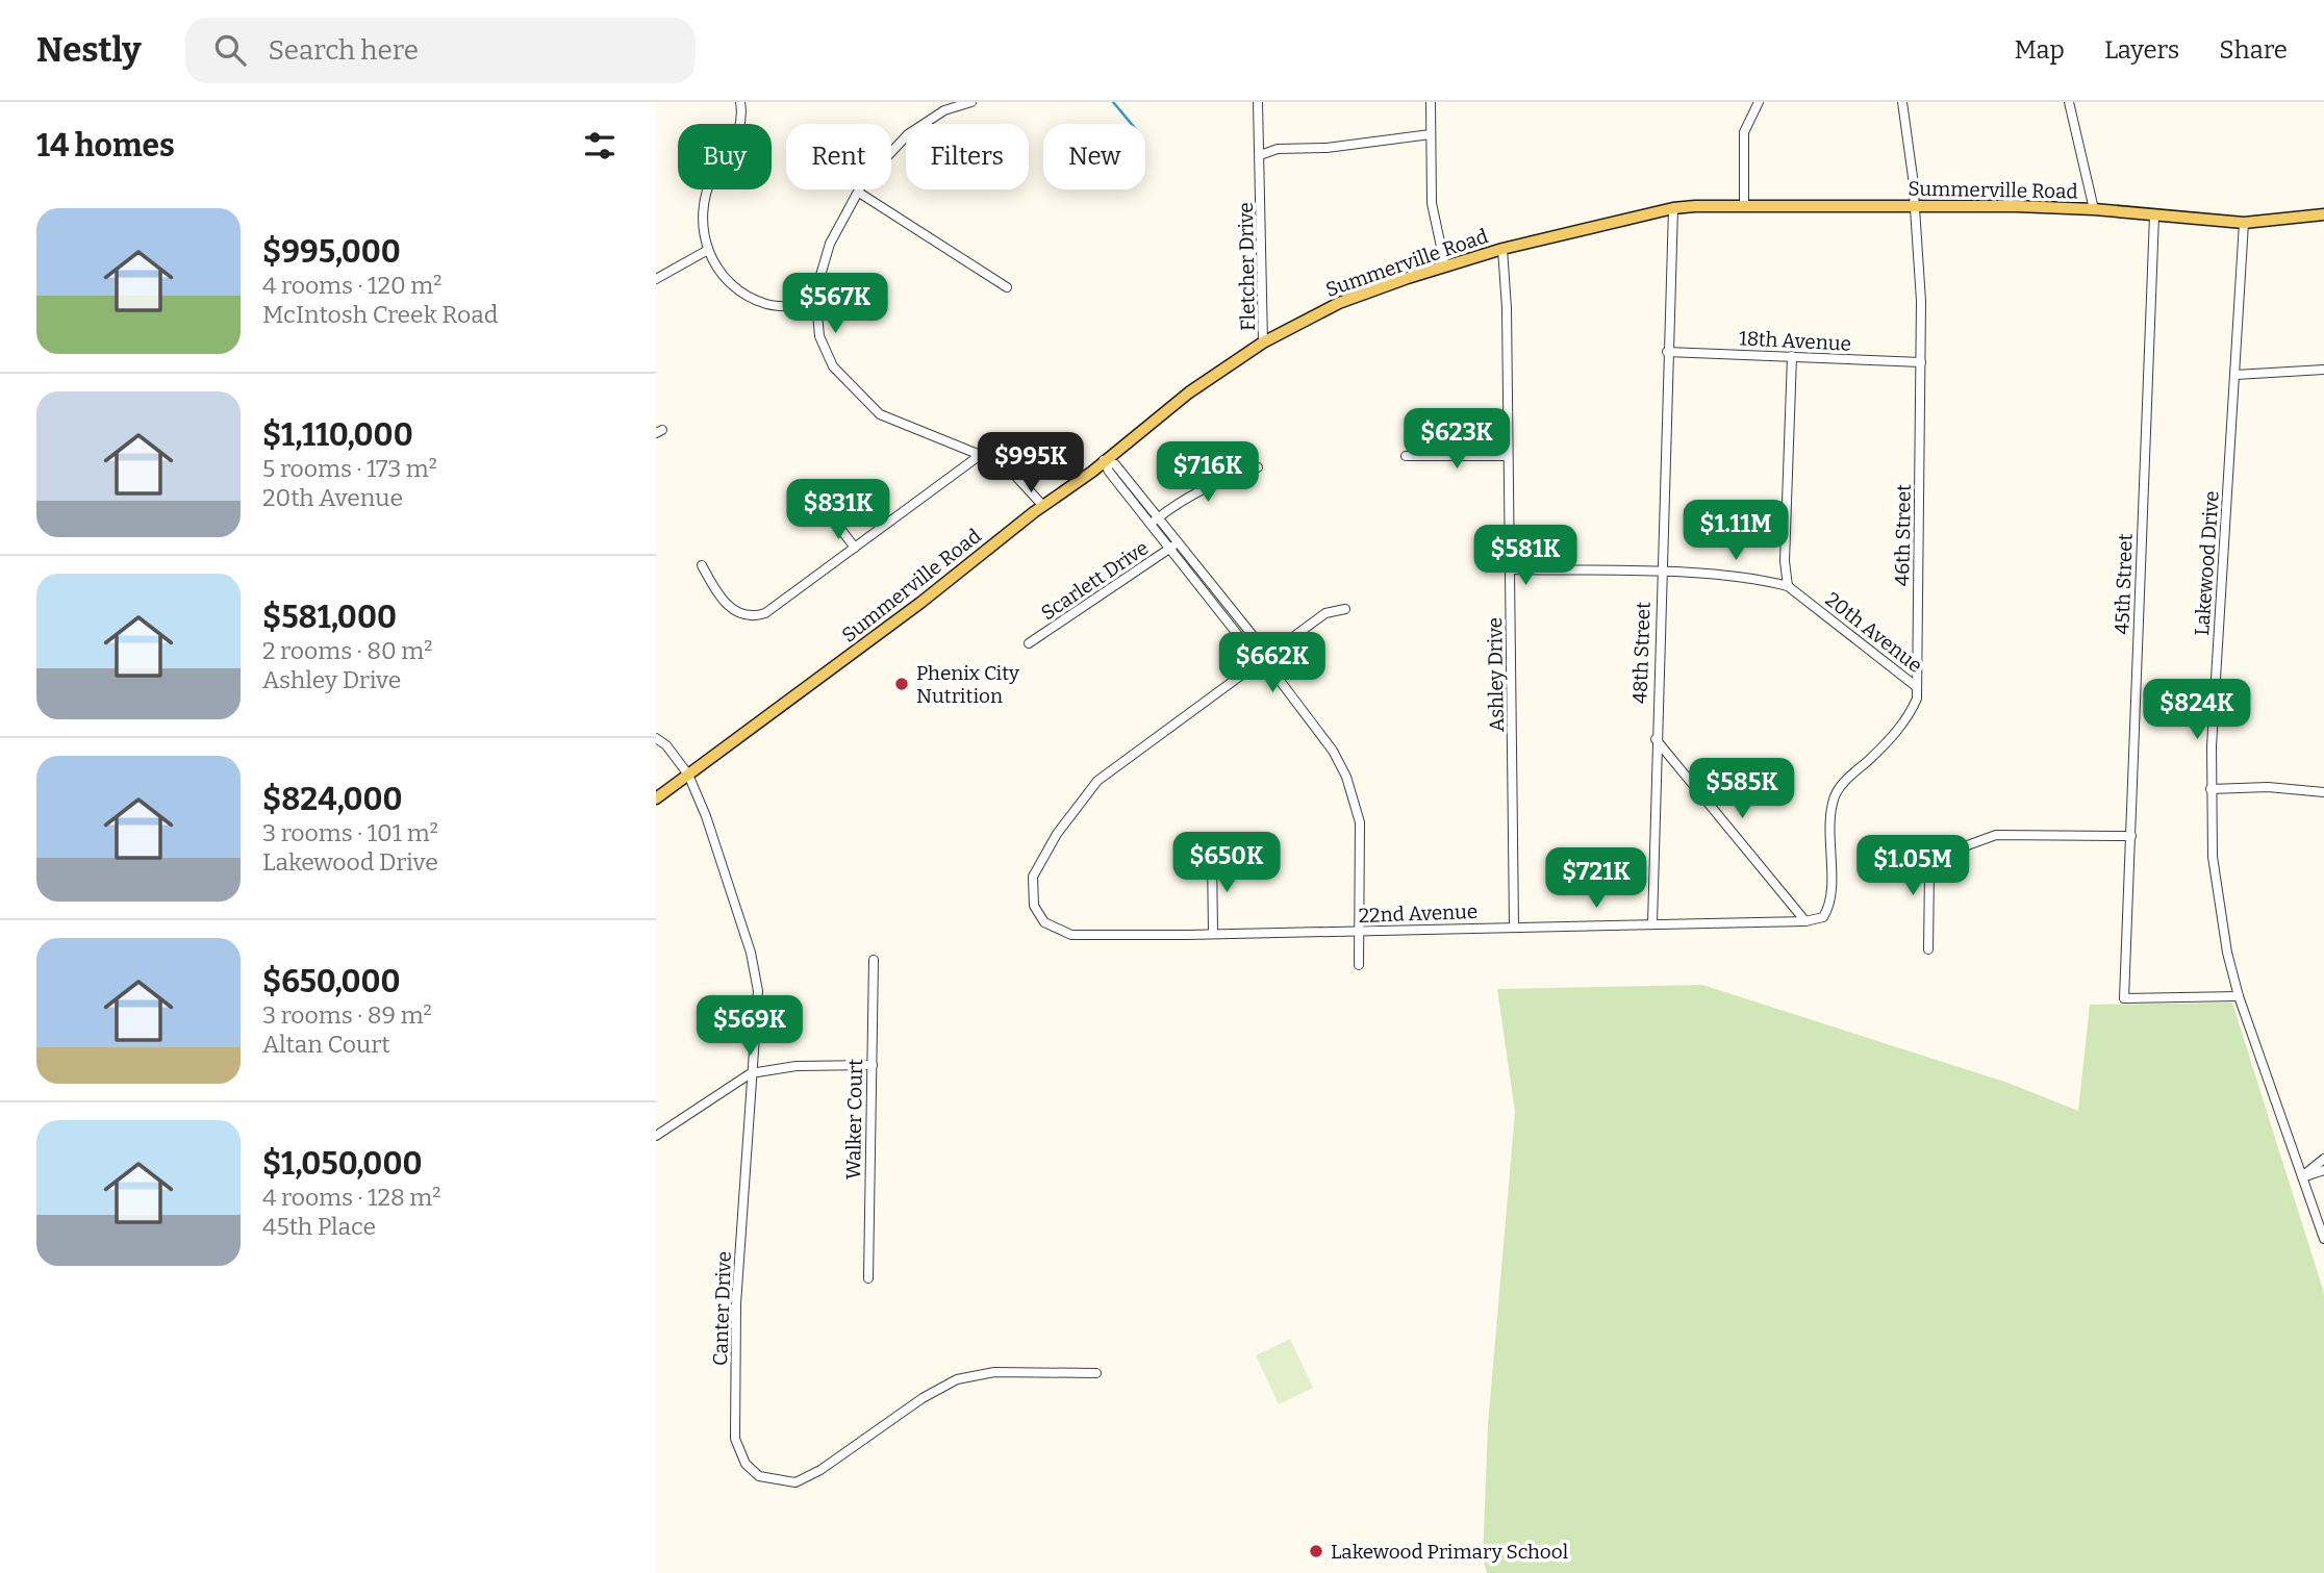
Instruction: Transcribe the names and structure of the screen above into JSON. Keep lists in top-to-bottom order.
{
  "streets": {
    "main road": ["Summerville Road"],
    "street": [
      "Fletcher Drive",
      "18th Avenue",
      "46th Street",
      "Lakewood Drive",
      "Scarlett Drive",
      "45th Street",
      "20th Avenue",
      "48th Street",
      "Ashley Drive",
      "22nd Avenue",
      "Walker Court",
      "Canter Drive"
    ]
  },
  "crossings": [
    ["Summerville Road", "Fletcher Drive"],
    ["Summerville Road", "46th Street"],
    ["Summerville Road", "Lakewood Drive"],
    ["Summerville Road", "45th Street"],
    ["Summerville Road", "48th Street"],
    ["Summerville Road", "Ashley Drive"],
    ["Summerville Road", "Canter Drive"],
    ["18th Avenue", "46th Street"],
    ["18th Avenue", "48th Street"],
    ["46th Street", "20th Avenue"],
    ["46th Street", "22nd Avenue"],
    ["Lakewood Drive", "45th Street"],
    ["20th Avenue", "48th Street"],
    ["20th Avenue", "Ashley Drive"],
    ["48th Street", "22nd Avenue"],
    ["Ashley Drive", "22nd Avenue"]
  ],
  "places": ["Phenix City Nutrition", "Lakewood Primary School"],
  "page": {
    "header": "Nestly",
    "search": "Search here",
    "nav": ["Map", "Layers", "Share"],
    "heading": "14 homes",
    "chip": [
      "Buy",
      "Rent",
      "Filters",
      "New"
    ],
    "list": [
      {
        "name": "$995,000",
        "note": "4 rooms · 120 m² · McIntosh Creek Road"
      },
      {
        "name": "$1,110,000",
        "note": "5 rooms · 173 m² · 20th Avenue"
      },
      {
        "name": "$581,000",
        "note": "2 rooms · 80 m² · Ashley Drive"
      },
      {
        "name": "$824,000",
        "note": "3 rooms · 101 m² · Lakewood Drive"
      },
      {
        "name": "$650,000",
        "note": "3 rooms · 89 m² · Altan Court"
      },
      {
        "name": "$1,050,000",
        "note": "4 rooms · 128 m² · 45th Place"
      }
    ],
    "price": [
      "$567K",
      "$623K",
      "$995K",
      "$716K",
      "$831K",
      "$1.11M",
      "$581K",
      "$662K",
      "$824K",
      "$585K",
      "$650K",
      "$1.05M",
      "$721K",
      "$569K"
    ]
  }
}
